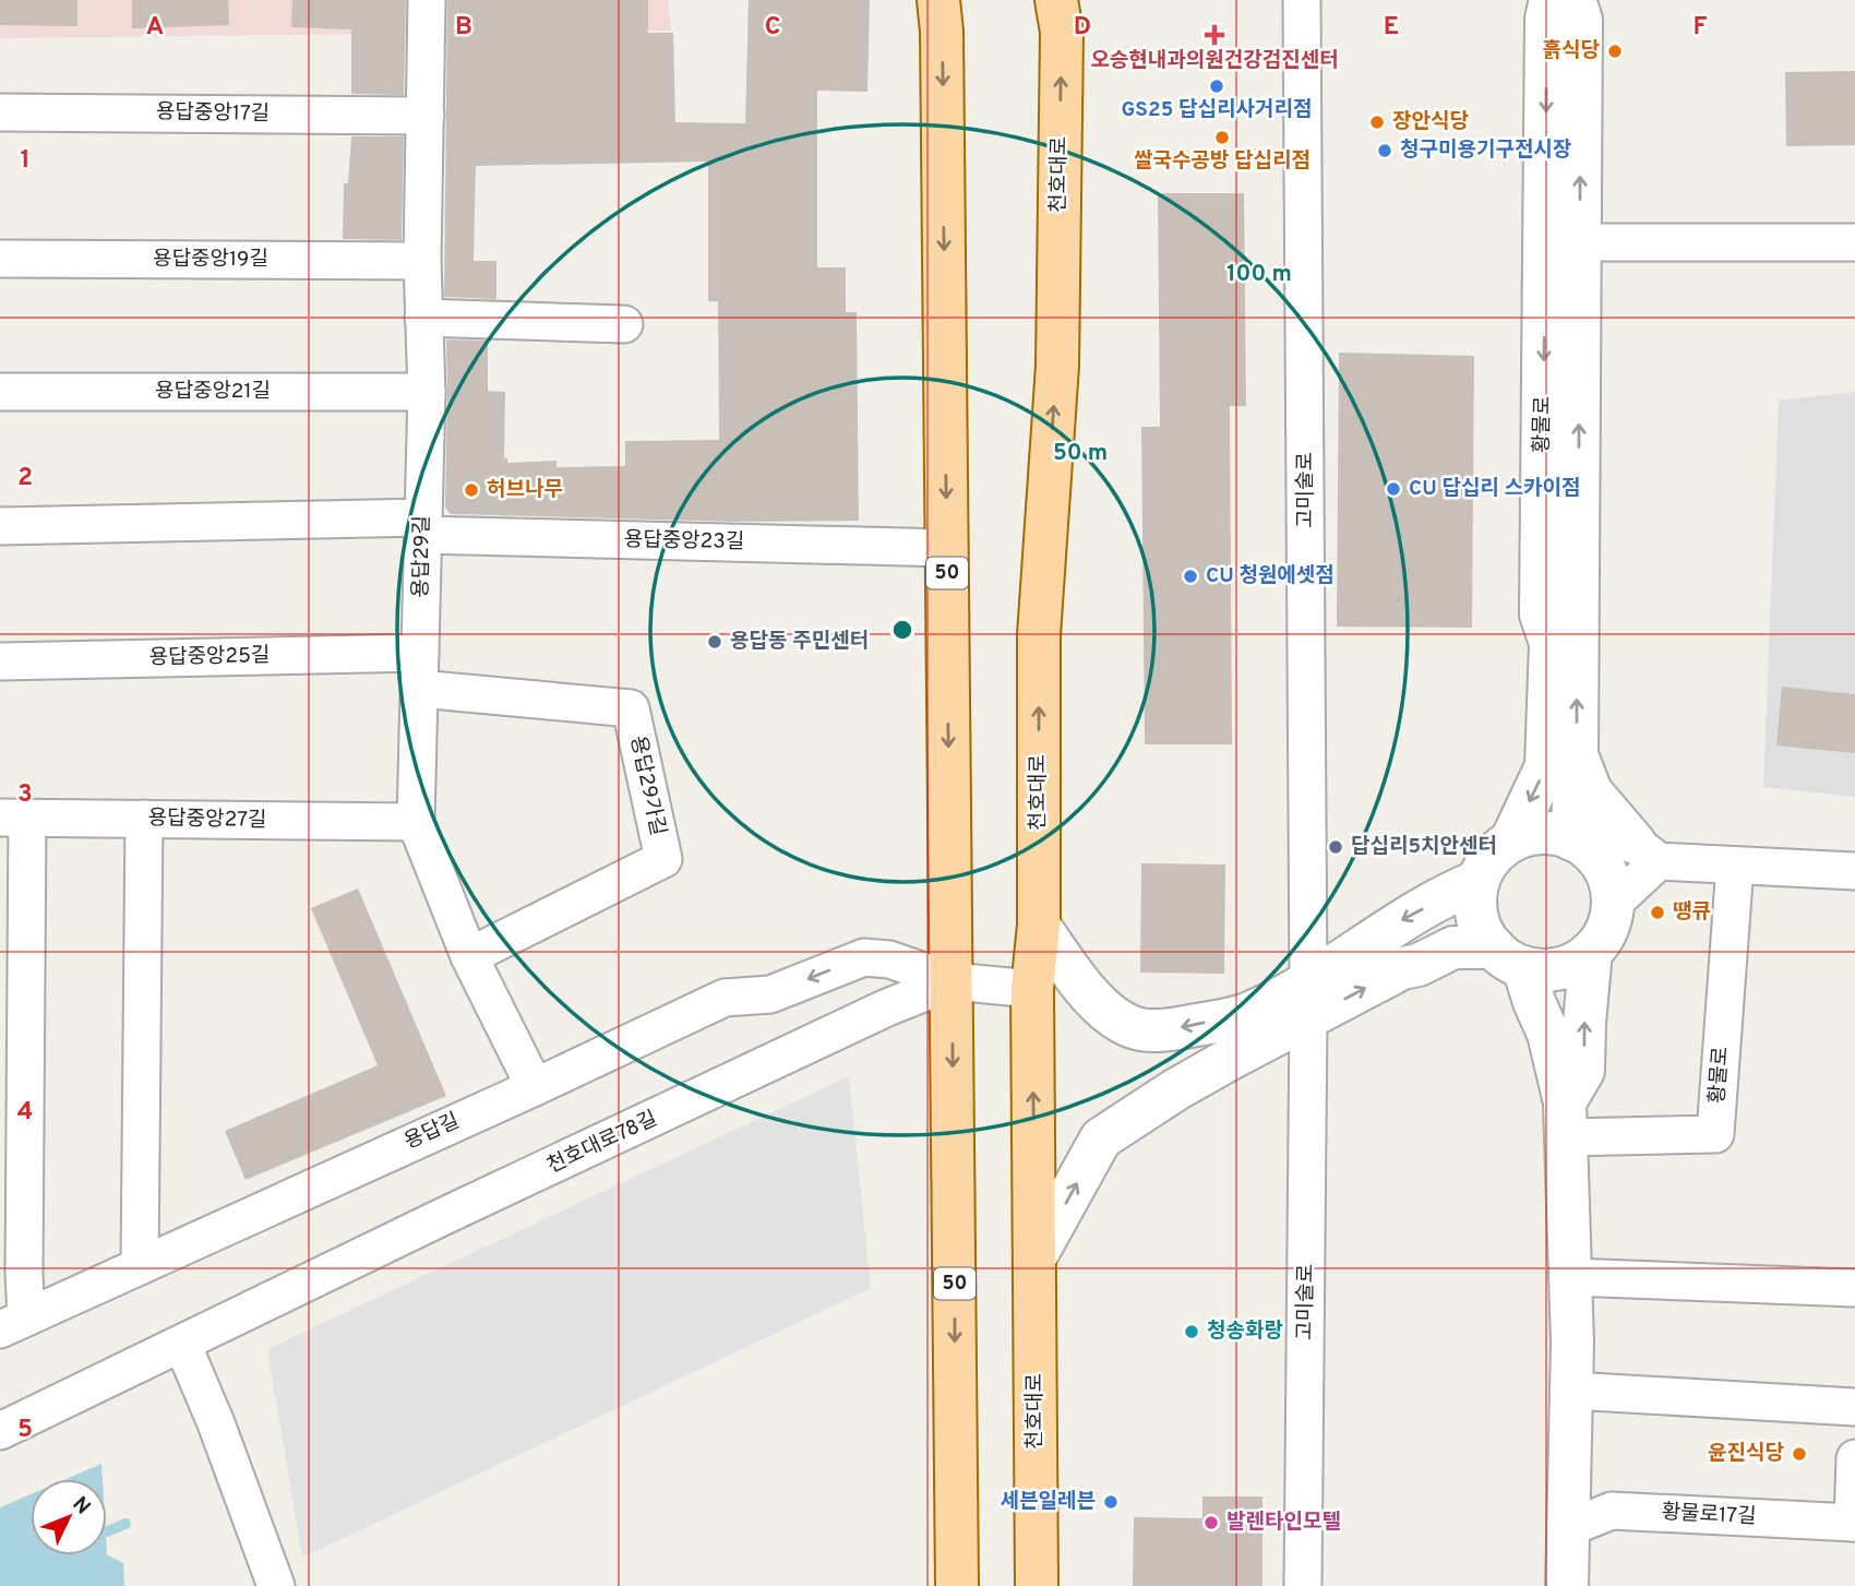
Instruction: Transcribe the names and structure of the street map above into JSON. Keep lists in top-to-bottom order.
{
  "streets": {
    "main road": ["천호대로", "50"],
    "street": [
      "용답중앙17길",
      "용답중앙19길",
      "용답중앙21길",
      "황물로",
      "고미술로",
      "용답중앙23길",
      "용답29길",
      "용답중앙25길",
      "용답29가길",
      "용답중앙27길",
      "용답길",
      "천호대로78길",
      "황물로17길"
    ]
  },
  "crossings": [
    ["용답중앙17길", "용답29길"],
    ["천호대로", "천호대로78길"],
    ["용답중앙19길", "용답29길"],
    ["용답중앙21길", "용답29길"],
    ["용답중앙23길", "용답29길"],
    ["용답중앙23길", "50"],
    ["용답29길", "용답중앙25길"],
    ["용답29길", "용답29가길"],
    ["용답29길", "용답중앙27길"],
    ["용답29길", "용답길"],
    ["50", "용답길"],
    ["50", "천호대로78길"],
    ["용답중앙27길", "용답길"],
    ["용답길", "천호대로78길"]
  ],
  "places": {
    "health": ["오승현내과의원건강검진센터"],
    "other": [
      "흙식당",
      "GS25 답십리사거리점",
      "장안식당",
      "쌀국수공방 답십리점",
      "청구미용기구전시장",
      "CU 답십리 스카이점",
      "허브나무",
      "CU 청원에셋점",
      "용답동 주민센터",
      "답십리5치안센터",
      "땡큐",
      "청송화랑",
      "윤진식당",
      "세븐일레븐",
      "발렌타인모텔"
    ]
  },
  "north": "top right",
  "grid": {
    "columns": [
      "A",
      "B",
      "C",
      "D",
      "E",
      "F"
    ],
    "rows": [
      "1",
      "2",
      "3",
      "4",
      "5"
    ]
  },
  "rings": ["100 m", "50 m"]
}
